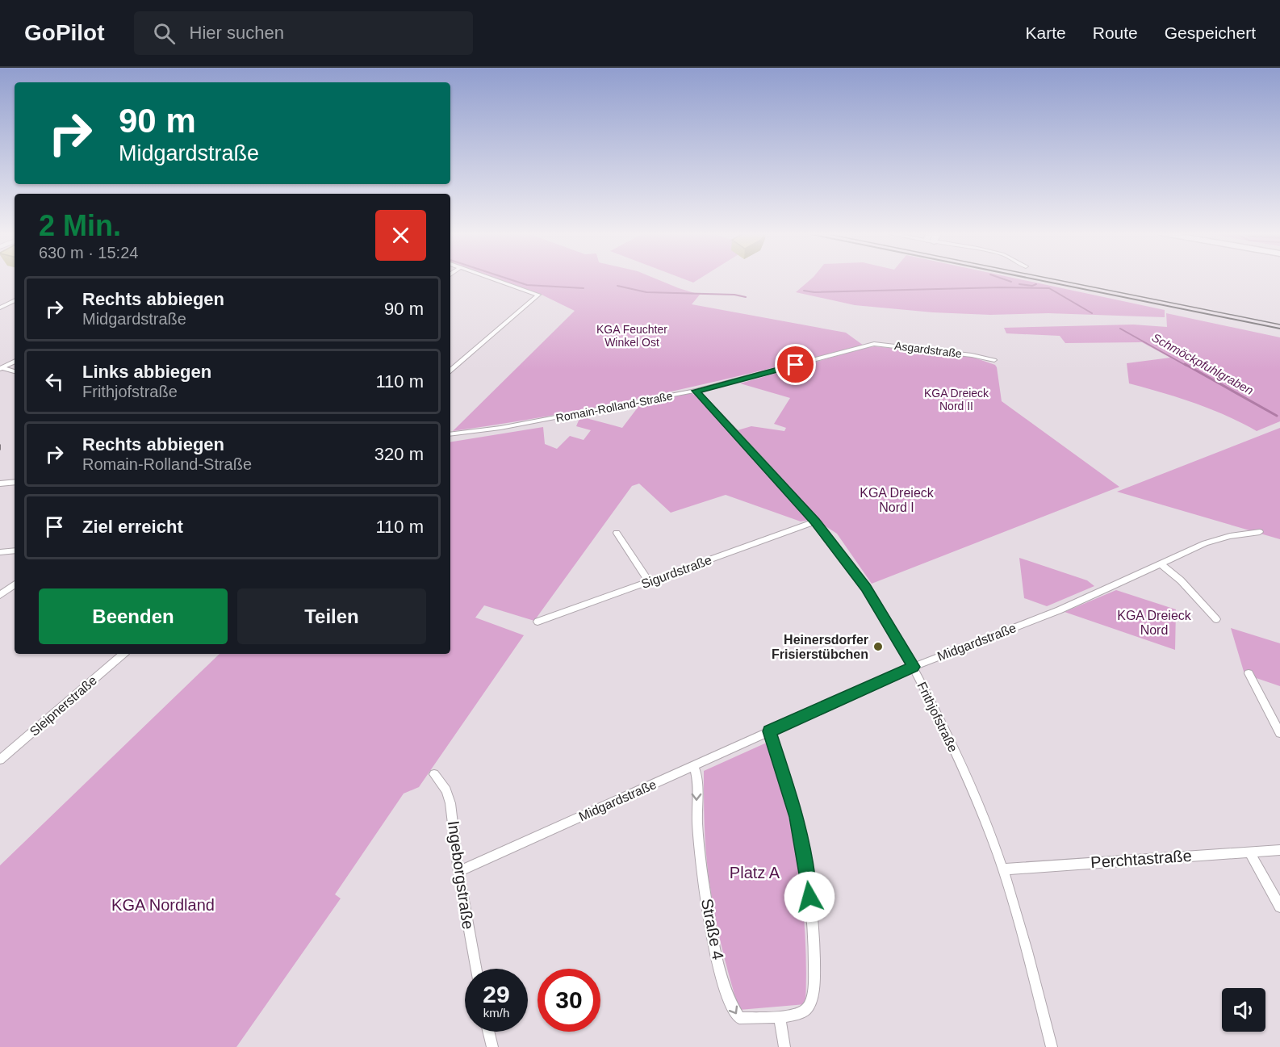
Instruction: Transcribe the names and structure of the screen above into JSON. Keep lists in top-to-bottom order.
{
  "streets": {
    "street": [
      "Asgardstraße",
      "Romain-Rolland-Straße",
      "Sigurdstraße",
      "Midgardstraße",
      "Sleipnerstraße",
      "Frithjofstraße",
      "Perchtastraße",
      "Ingeborgstraße",
      "Straße 4"
    ]
  },
  "crossings": [
    ["Asgardstraße", "Romain-Rolland-Straße"],
    ["Romain-Rolland-Straße", "Frithjofstraße"],
    ["Sigurdstraße", "Frithjofstraße"],
    ["Midgardstraße", "Frithjofstraße"],
    ["Midgardstraße", "Ingeborgstraße"],
    ["Midgardstraße", "Straße 4"],
    ["Frithjofstraße", "Perchtastraße"]
  ],
  "one_way": ["Straße 4"],
  "water": ["Schmöckpfuhlgraben"],
  "parks": [
    "KGA Feuchter Winkel Ost",
    "KGA Dreieck Nord II",
    "KGA Dreieck Nord I",
    "KGA Dreieck Nord",
    "Platz A",
    "KGA Nordland"
  ],
  "places": ["Heinersdorfer Frisierstübchen"],
  "page": {
    "header": "GoPilot",
    "search": "Hier suchen",
    "nav": ["Karte", "Route", "Gespeichert"],
    "turn": ["90 m", "Midgardstraße"],
    "heading": ["2 Min.", "630 m · 15:24"],
    "list": [
      {
        "name": "Rechts abbiegen",
        "note": "Midgardstraße",
        "value": "90 m"
      },
      {
        "name": "Links abbiegen",
        "note": "Frithjofstraße",
        "value": "110 m"
      },
      {
        "name": "Rechts abbiegen",
        "note": "Romain-Rolland-Straße",
        "value": "320 m"
      },
      {
        "name": "Ziel erreicht",
        "value": "110 m"
      }
    ],
    "buttons": ["Beenden", "Teilen"],
    "speed": "29 km/h",
    "limit": "30"
  }
}
